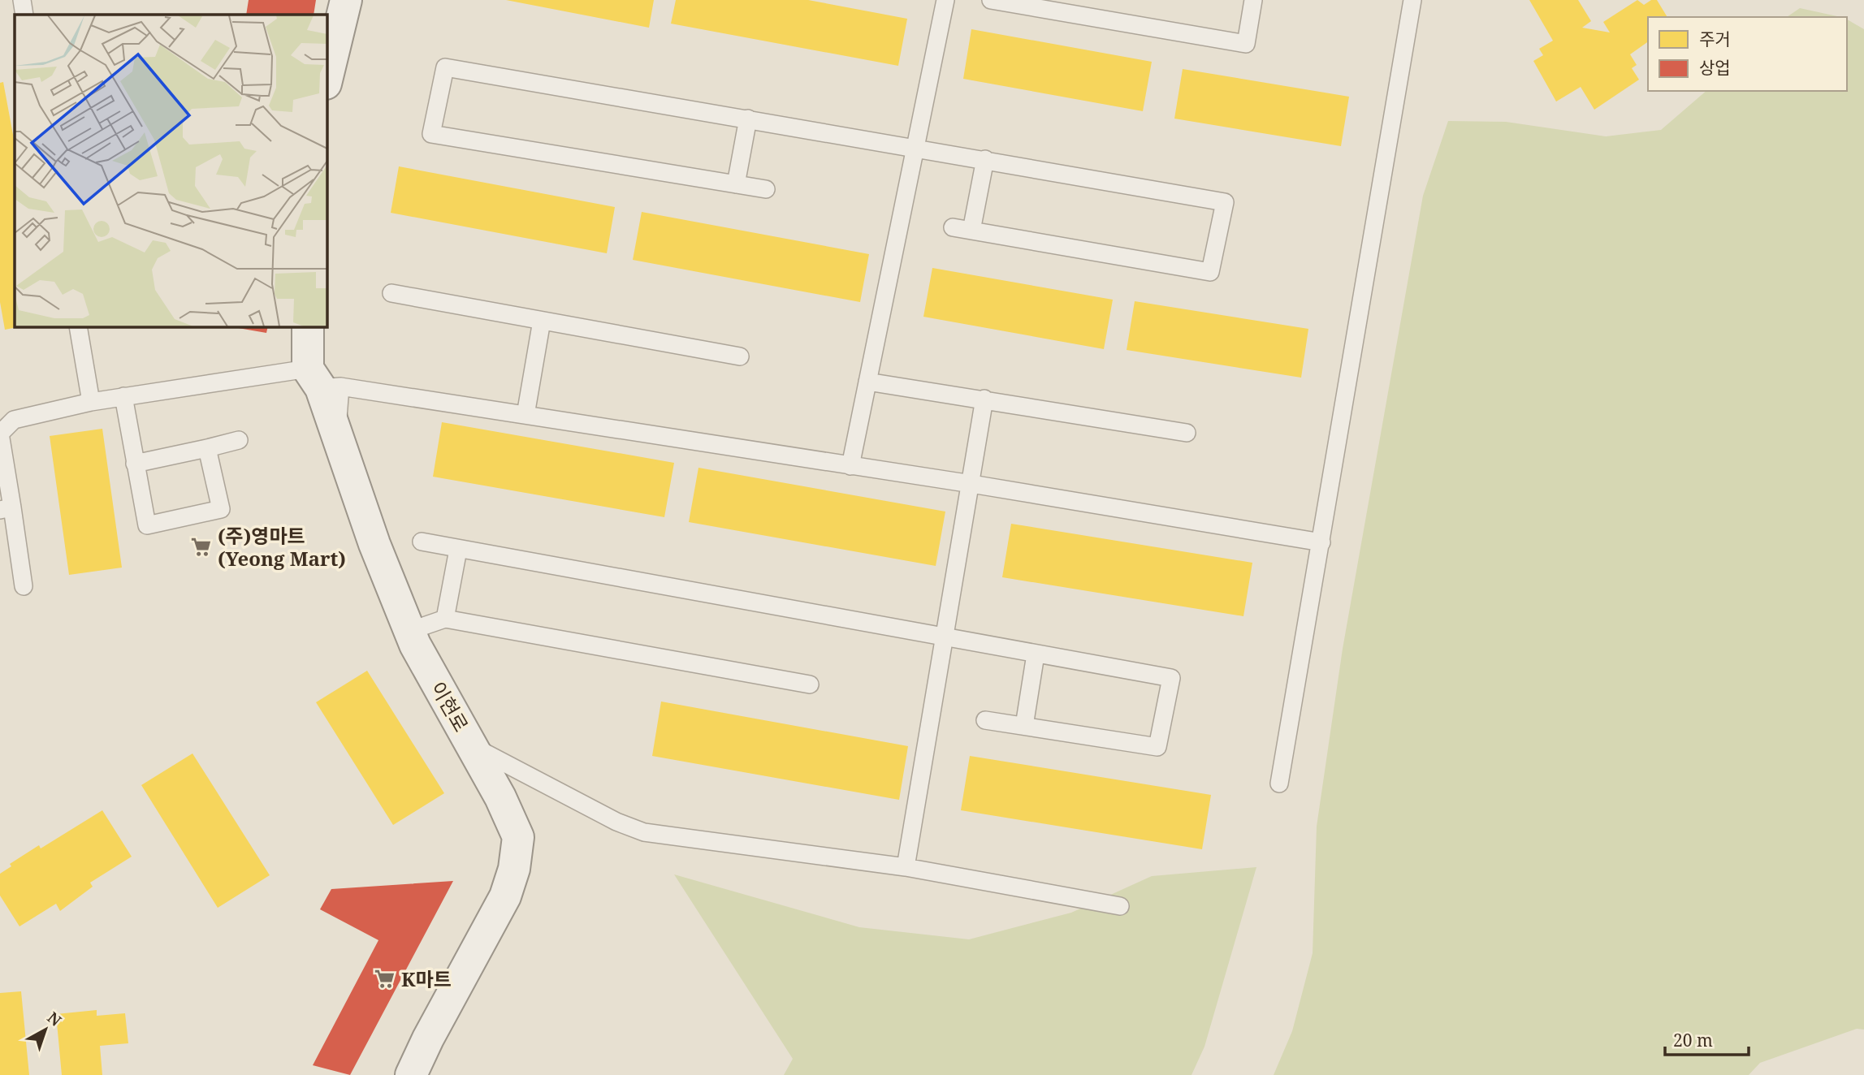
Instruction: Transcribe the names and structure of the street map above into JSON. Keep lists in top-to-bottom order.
{
  "streets": {
    "street": ["이현로"]
  },
  "places": {
    "supermarket": ["(주)영마트 (Yeong Mart)", "K마트"]
  },
  "legend": ["주거", "상업"],
  "scale_bar": "20 m",
  "north": "top right"
}
